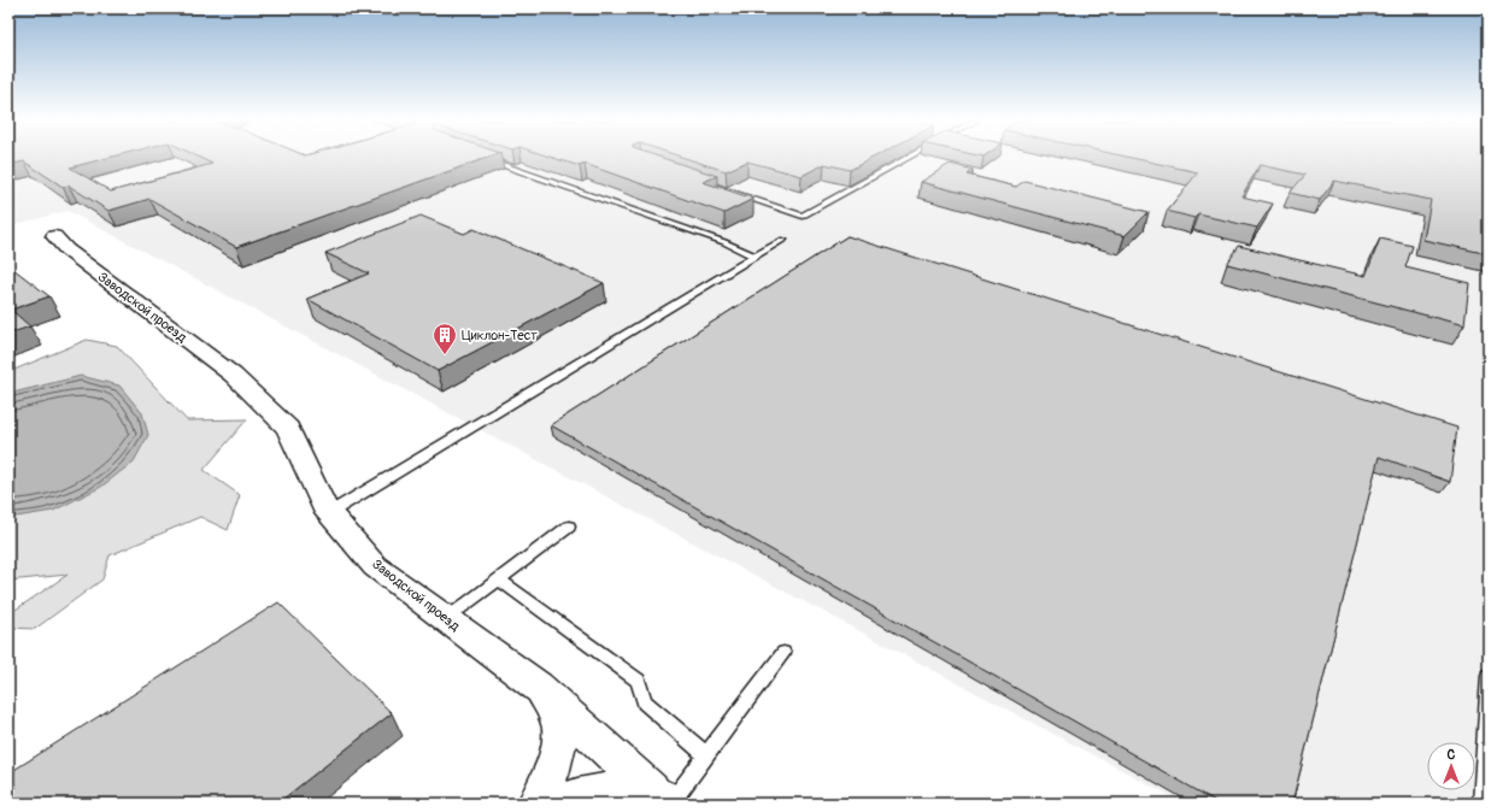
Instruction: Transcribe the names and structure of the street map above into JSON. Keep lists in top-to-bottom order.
{
  "streets": {
    "street": ["Заводской проезд"]
  },
  "places": {
    "building": ["Циклон-Тест"]
  },
  "north": "top"
}
